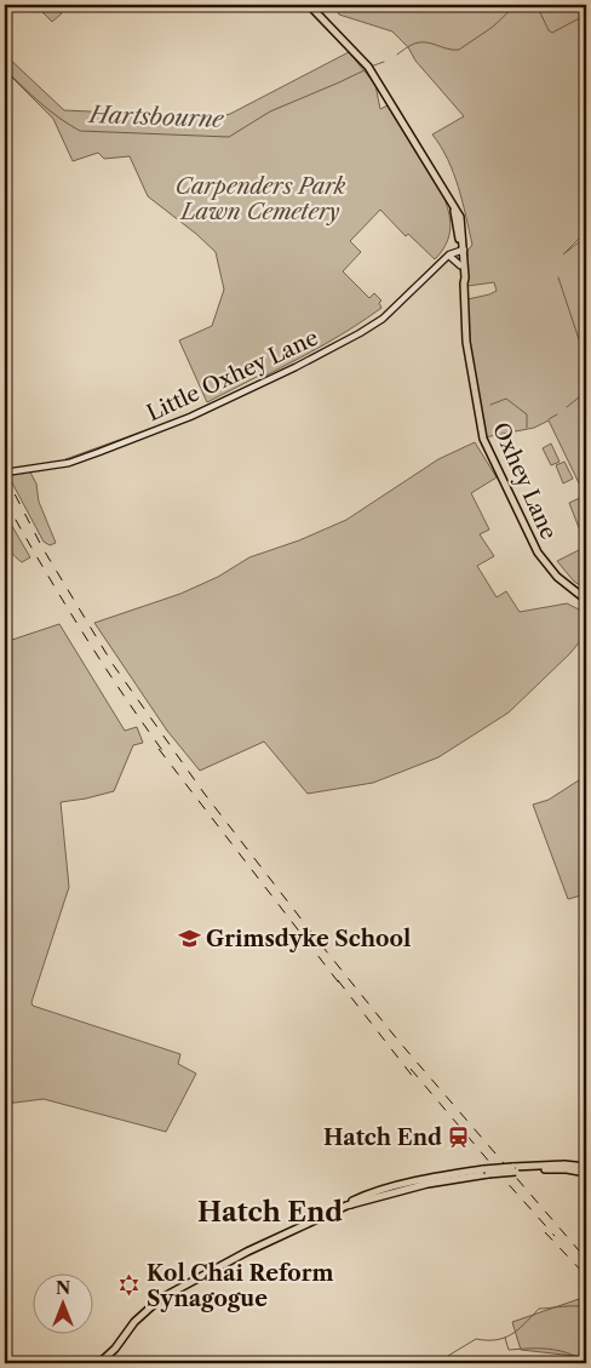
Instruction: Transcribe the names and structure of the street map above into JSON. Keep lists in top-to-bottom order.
{
  "streets": {
    "main road": ["Little Oxhey Lane", "Oxhey Lane"]
  },
  "crossings": [
    ["Little Oxhey Lane", "Oxhey Lane"]
  ],
  "districts": ["Hatch End"],
  "water": ["Hartsbourne"],
  "parks": ["Carpenders Park Lawn Cemetery"],
  "places": {
    "school or university": ["Grimsdyke School"],
    "station": ["Hatch End"],
    "synagogue": ["Kol Chai Reform Synagogue"]
  },
  "north": "top"
}
